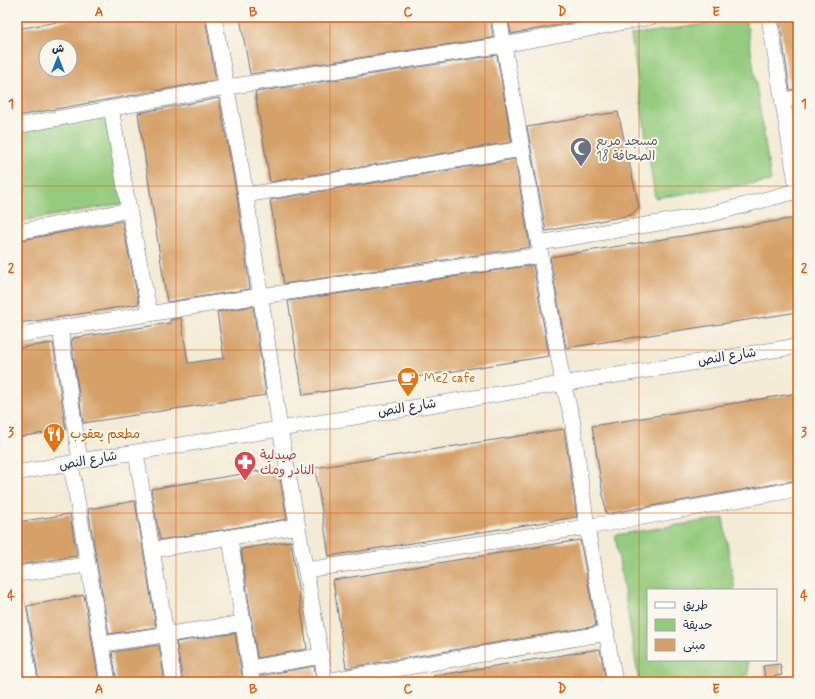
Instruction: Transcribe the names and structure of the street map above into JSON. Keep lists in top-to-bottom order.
{
  "streets": {
    "street": ["شارع النص"]
  },
  "places": {
    "mosque": ["مسجد مربع 18 الصحافة"],
    "cafe": ["Me2 cafe"],
    "restaurant": ["مطعم يعقوب"],
    "pharmacy": ["صيدلية النادر ومك"]
  },
  "legend": ["طريق", "حديقة", "مبنى"],
  "north": "top",
  "grid": {
    "columns": [
      "A",
      "B",
      "C",
      "D",
      "E"
    ],
    "rows": [
      "1",
      "2",
      "3",
      "4"
    ]
  }
}
